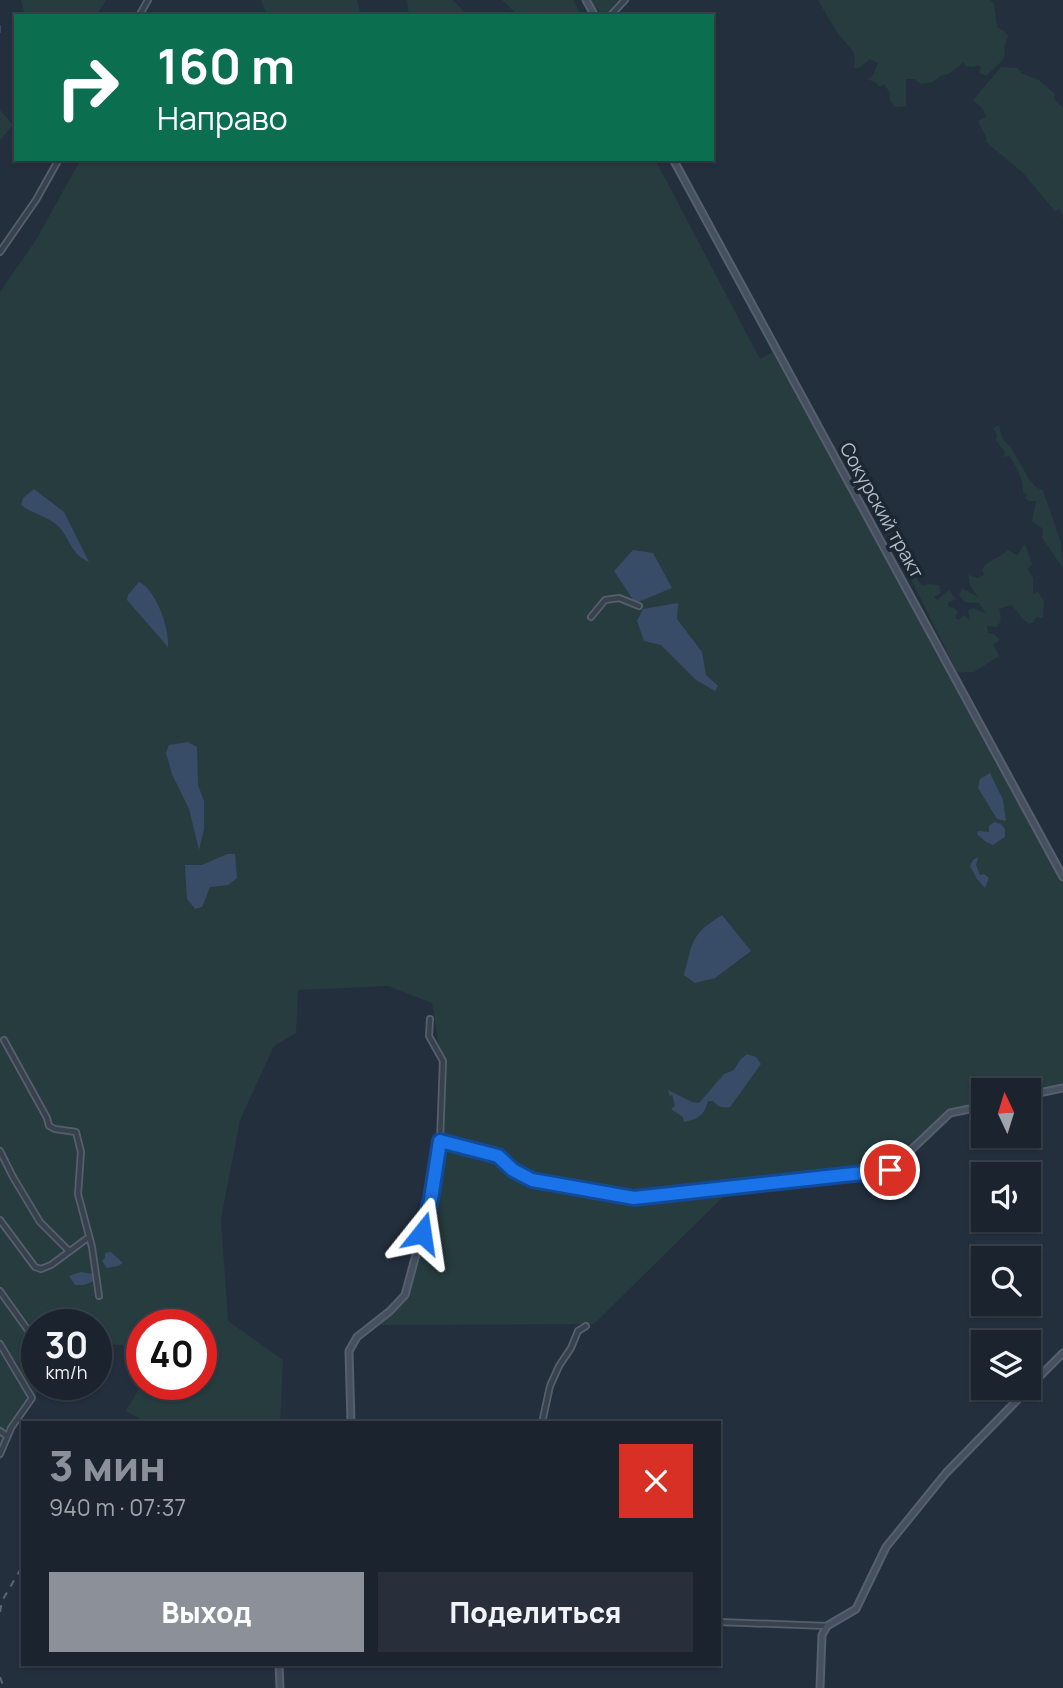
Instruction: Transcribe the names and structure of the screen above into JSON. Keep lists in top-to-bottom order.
{
  "streets": {
    "street": ["Сокурский тракт"]
  },
  "north": "top",
  "page": {
    "turn": ["160 m", "Направо"],
    "speed": "30 km/h",
    "limit": "40",
    "heading": ["3 мин", "940 m · 07:37"],
    "buttons": ["Выход", "Поделиться"]
  }
}
